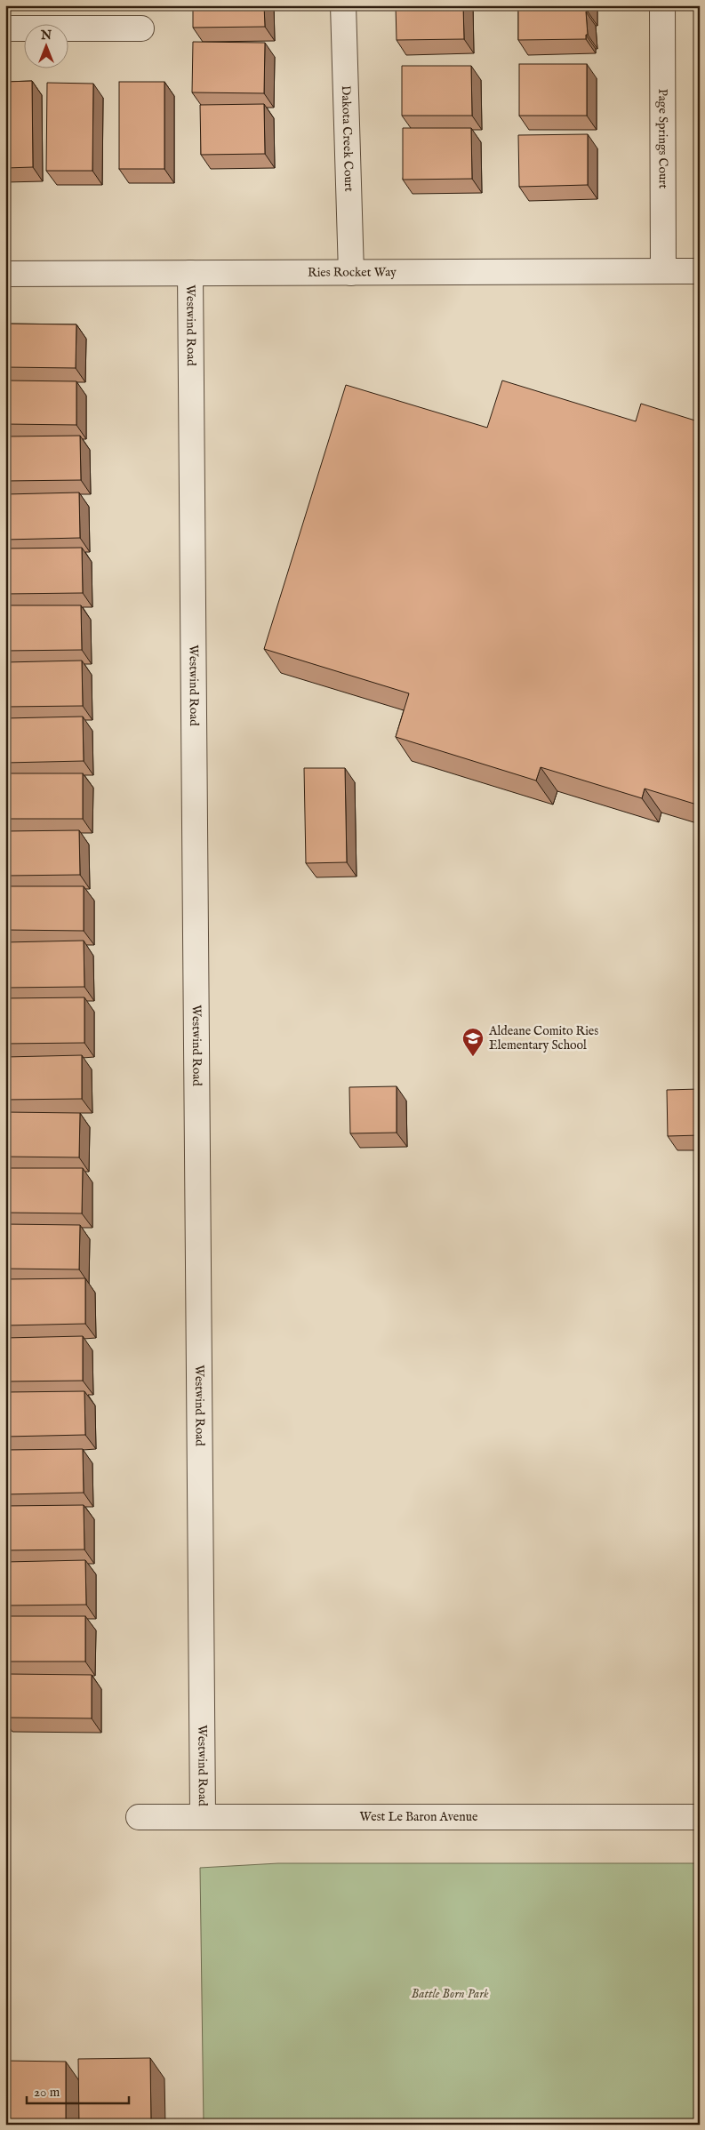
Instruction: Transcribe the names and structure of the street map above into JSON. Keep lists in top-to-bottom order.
{
  "streets": {
    "street": [
      "Page Springs Court",
      "Dakota Creek Court",
      "Ries Rocket Way",
      "Westwind Road",
      "West Le Baron Avenue"
    ]
  },
  "crossings": [
    ["Page Springs Court", "Ries Rocket Way"],
    ["Dakota Creek Court", "Ries Rocket Way"],
    ["Ries Rocket Way", "Westwind Road"],
    ["Westwind Road", "West Le Baron Avenue"]
  ],
  "parks": ["Battle Born Park"],
  "places": {
    "school or university": ["Aldeane Comito Ries Elementary School"]
  },
  "scale_bar": "20 m",
  "north": "top"
}
